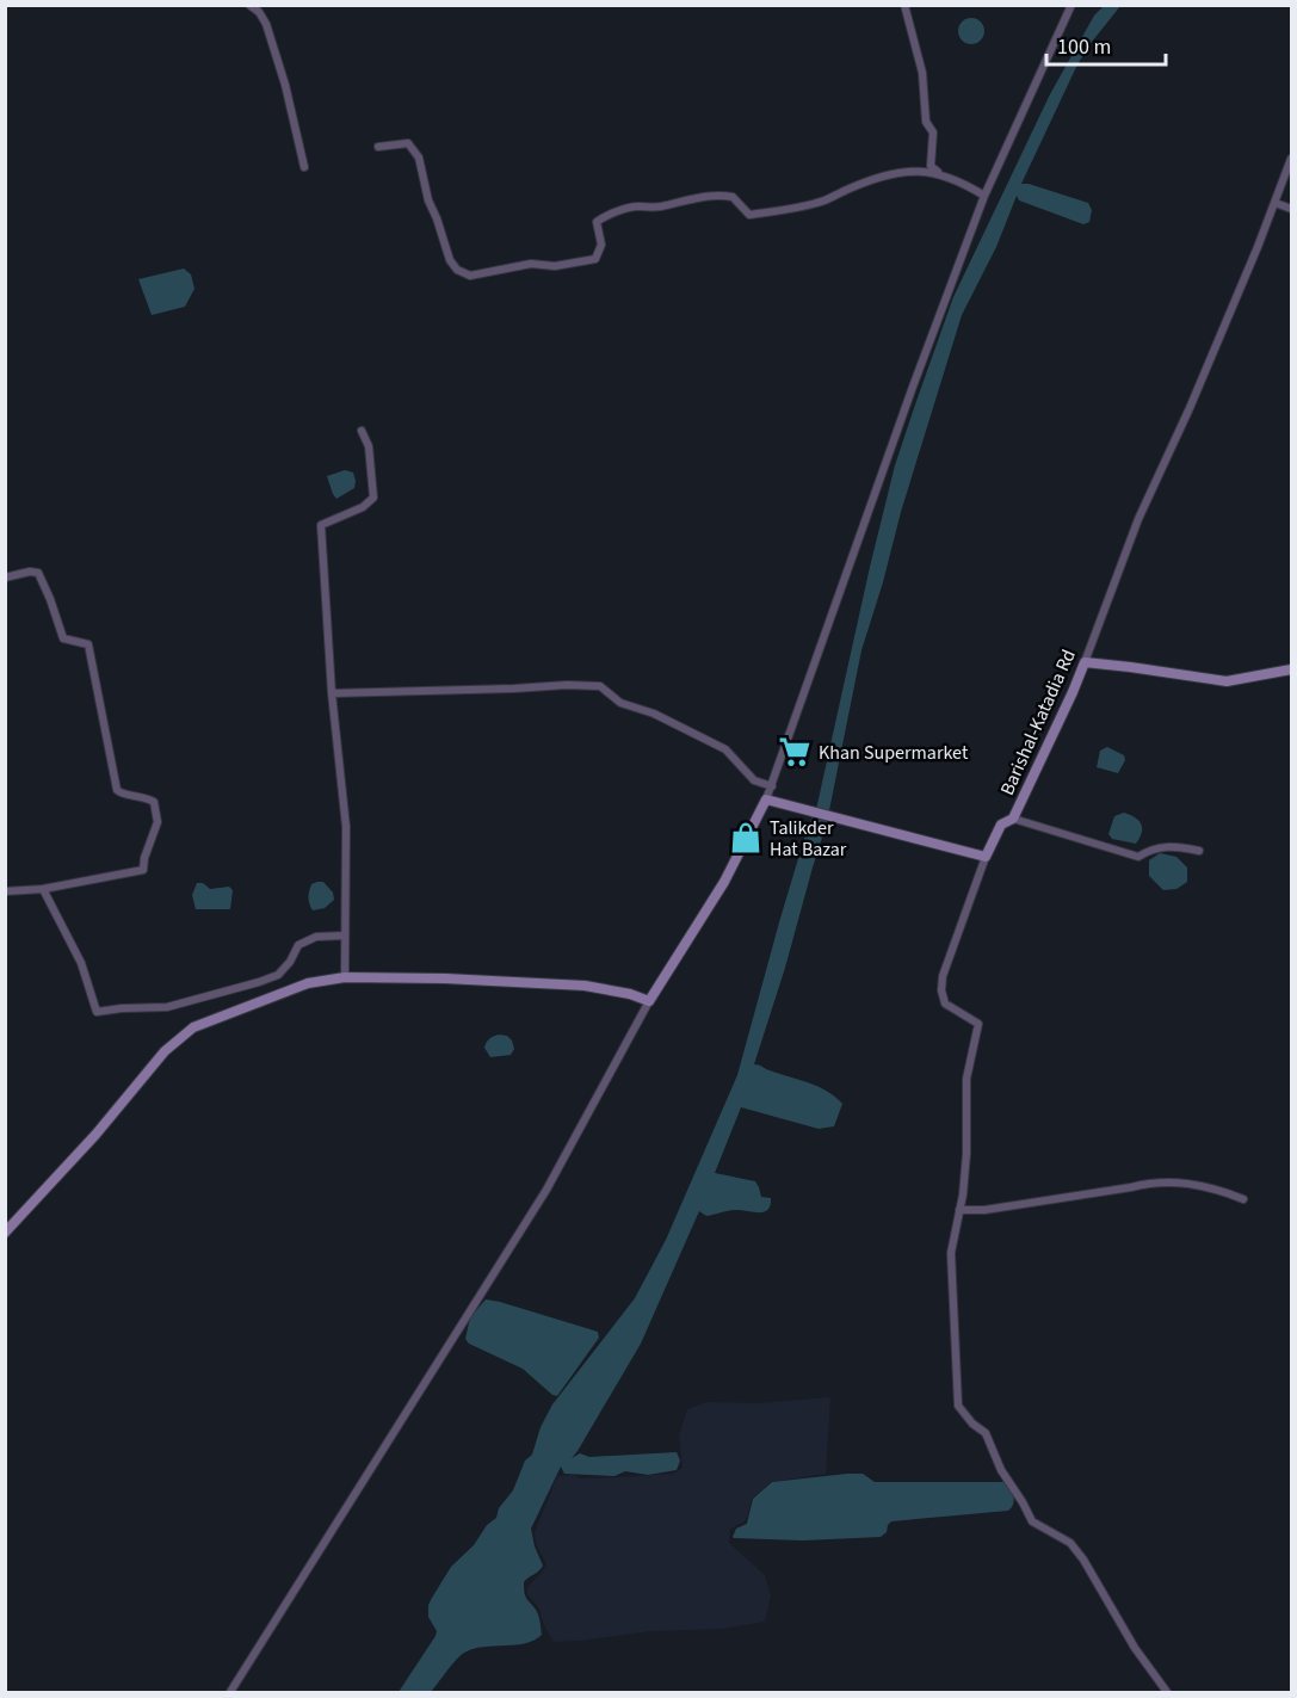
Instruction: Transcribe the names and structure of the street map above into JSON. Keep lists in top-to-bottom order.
{
  "streets": {
    "main road": ["Barishal-Katadia Rd"]
  },
  "places": {
    "supermarket": ["Khan Supermarket"],
    "shop": ["Talikder Hat Bazar"]
  },
  "scale_bar": "100 m"
}
